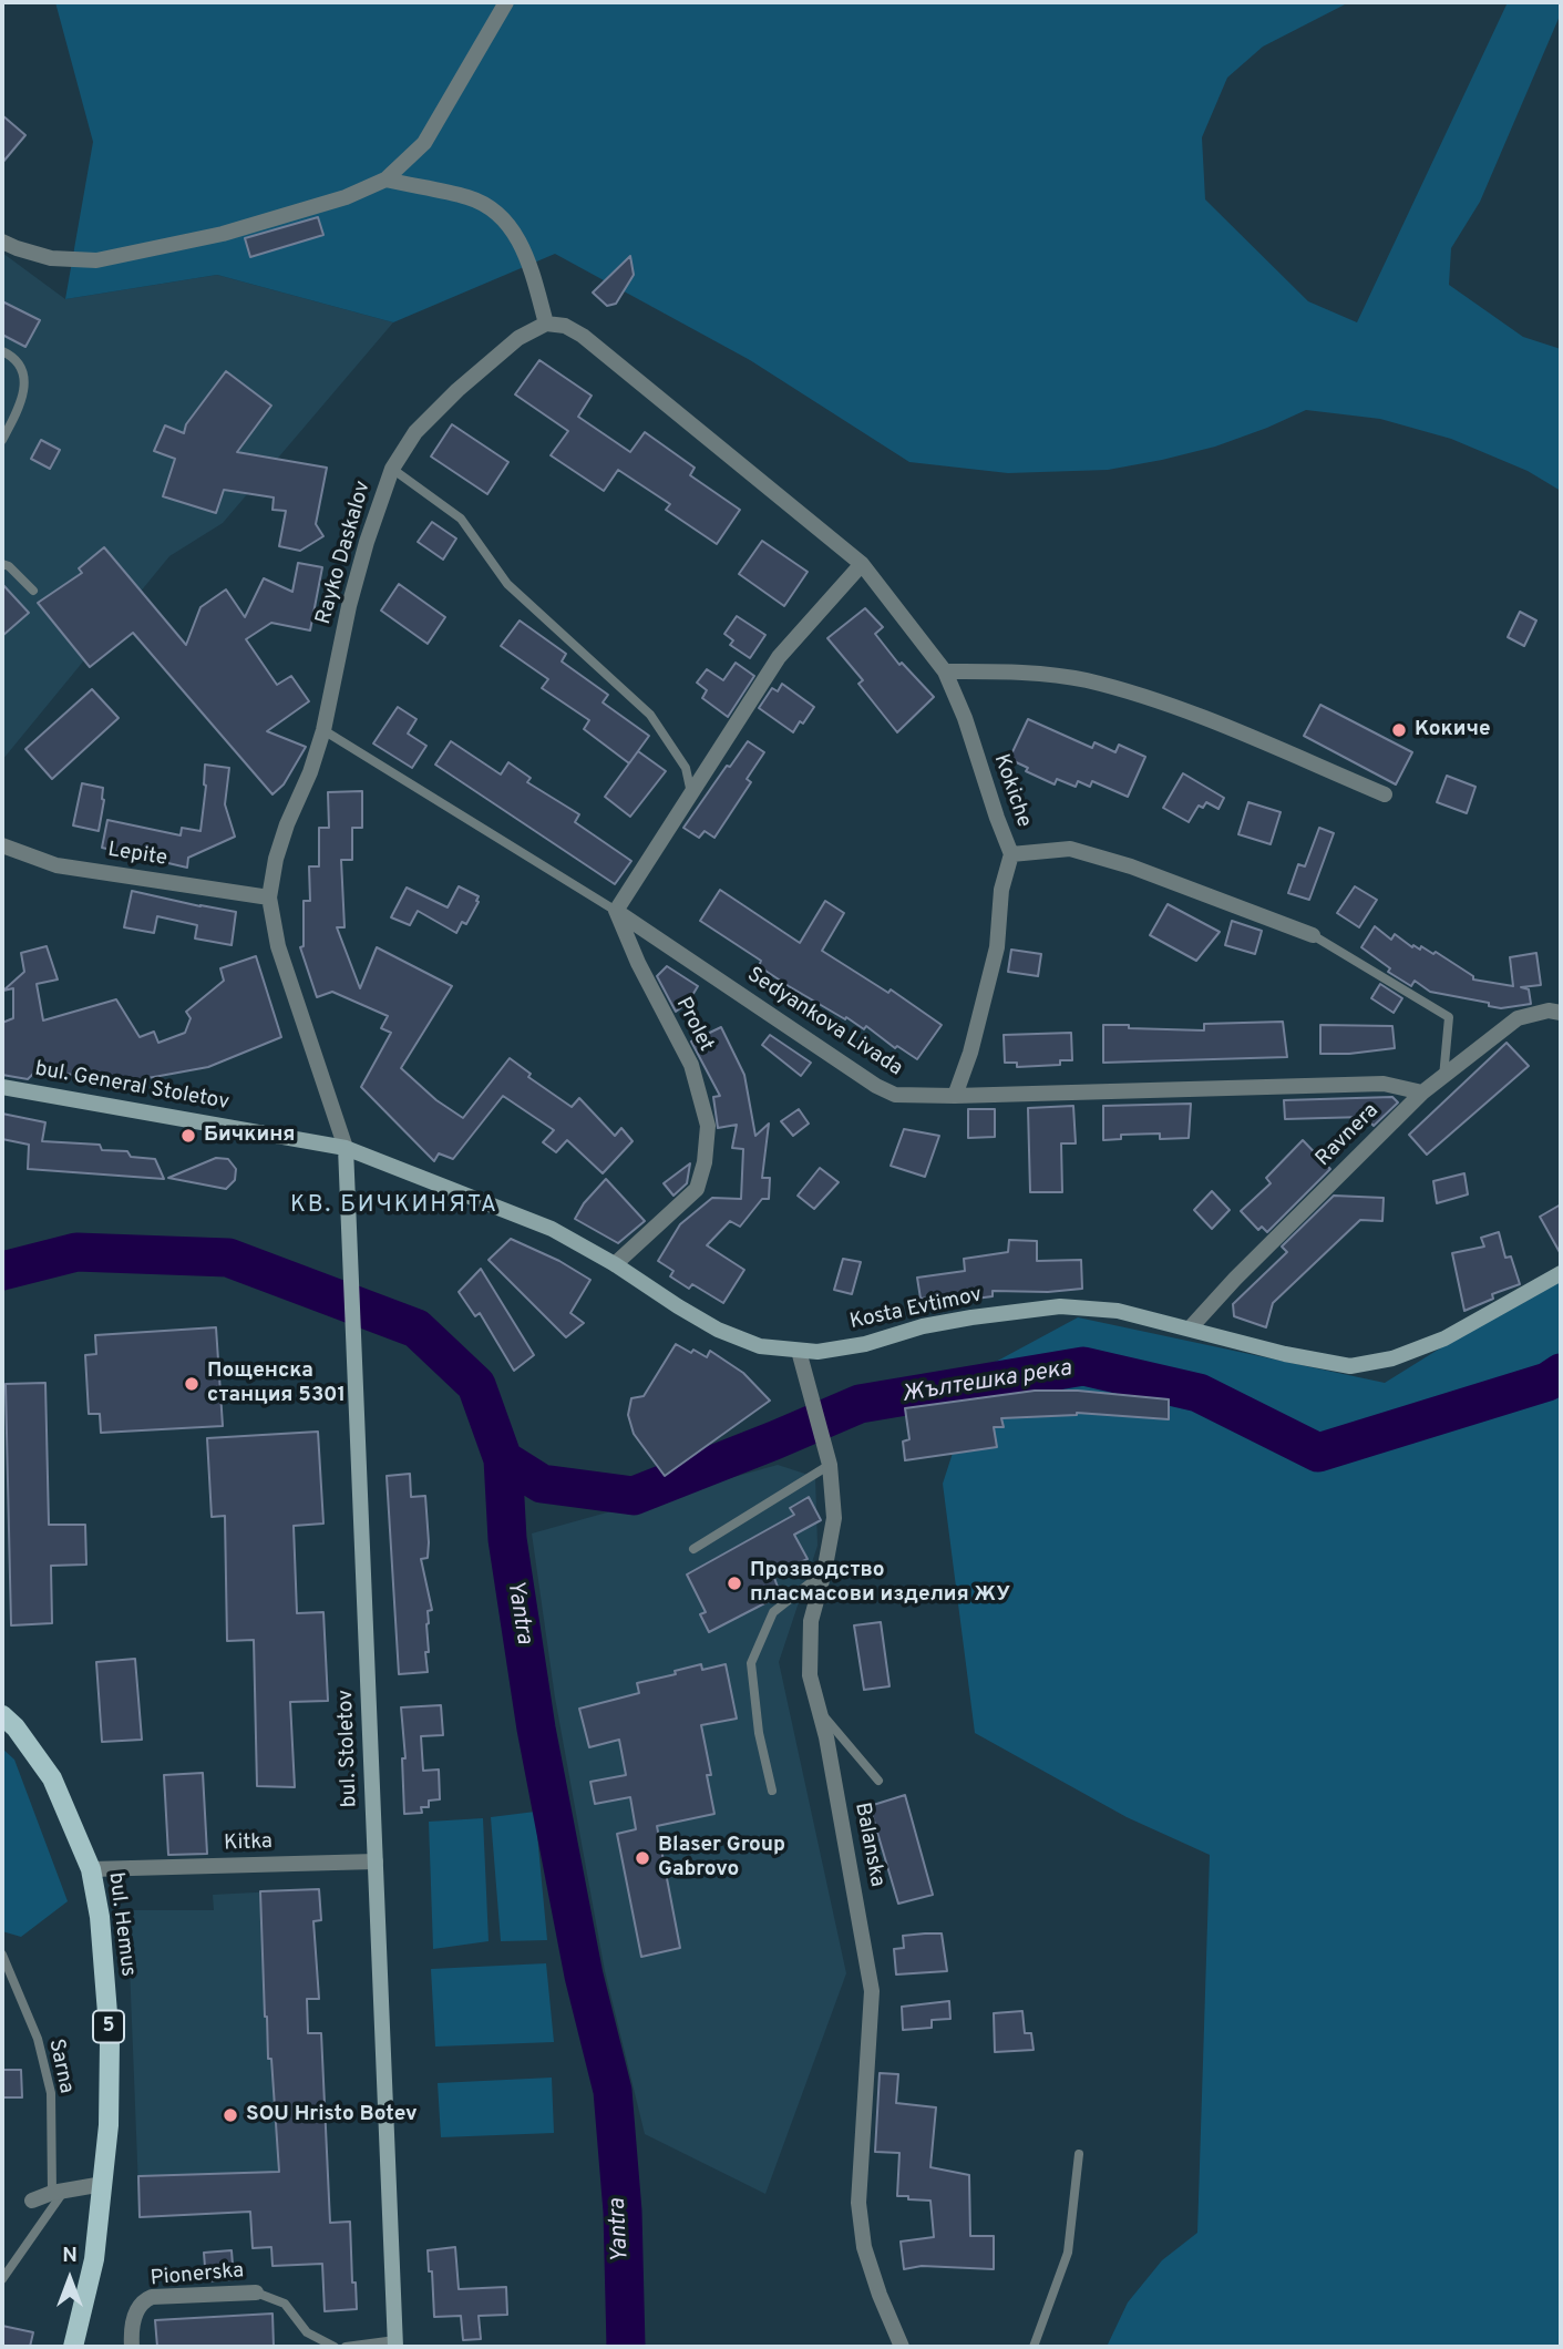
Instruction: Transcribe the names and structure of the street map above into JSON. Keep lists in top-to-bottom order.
{
  "streets": {
    "main road": [
      "bul. General Stoletov",
      "Kosta Evtimov",
      "bul. Stoletov",
      "bul. Hemus",
      "5"
    ],
    "street": [
      "Rayko Daskalov",
      "Kokiche",
      "Lepite",
      "Sedyankova Livada",
      "Prolet",
      "Ravnera",
      "Kitka",
      "Balanska",
      "Pionerska"
    ],
    "lane": ["Sarna"]
  },
  "crossings": [
    ["Rayko Daskalov", "Lepite"],
    ["Rayko Daskalov", "Sedyankova Livada"],
    ["Rayko Daskalov", "bul. General Stoletov"],
    ["Rayko Daskalov", "Kosta Evtimov"],
    ["Rayko Daskalov", "bul. Stoletov"],
    ["Kokiche", "Ravnera"],
    ["Sedyankova Livada", "Prolet"],
    ["Sedyankova Livada", "Ravnera"],
    ["Prolet", "Kosta Evtimov"],
    ["bul. General Stoletov", "Kosta Evtimov"],
    ["bul. General Stoletov", "bul. Stoletov"],
    ["Ravnera", "Kosta Evtimov"],
    ["Kosta Evtimov", "bul. Stoletov"],
    ["Kosta Evtimov", "Balanska"],
    ["bul. Stoletov", "Kitka"],
    ["Kitka", "bul. Hemus"]
  ],
  "districts": ["КВ. БИЧКИНЯТА"],
  "water": ["Жълтешка река", "Yantra"],
  "places": [
    "Кокиче",
    "Бичкиня",
    "Пощенска станция 5301",
    "Прозводство пласмасови изделия ЖУ",
    "Blaser Group Gabrovo",
    "SOU Hristo Botev"
  ],
  "north": "top"
}
